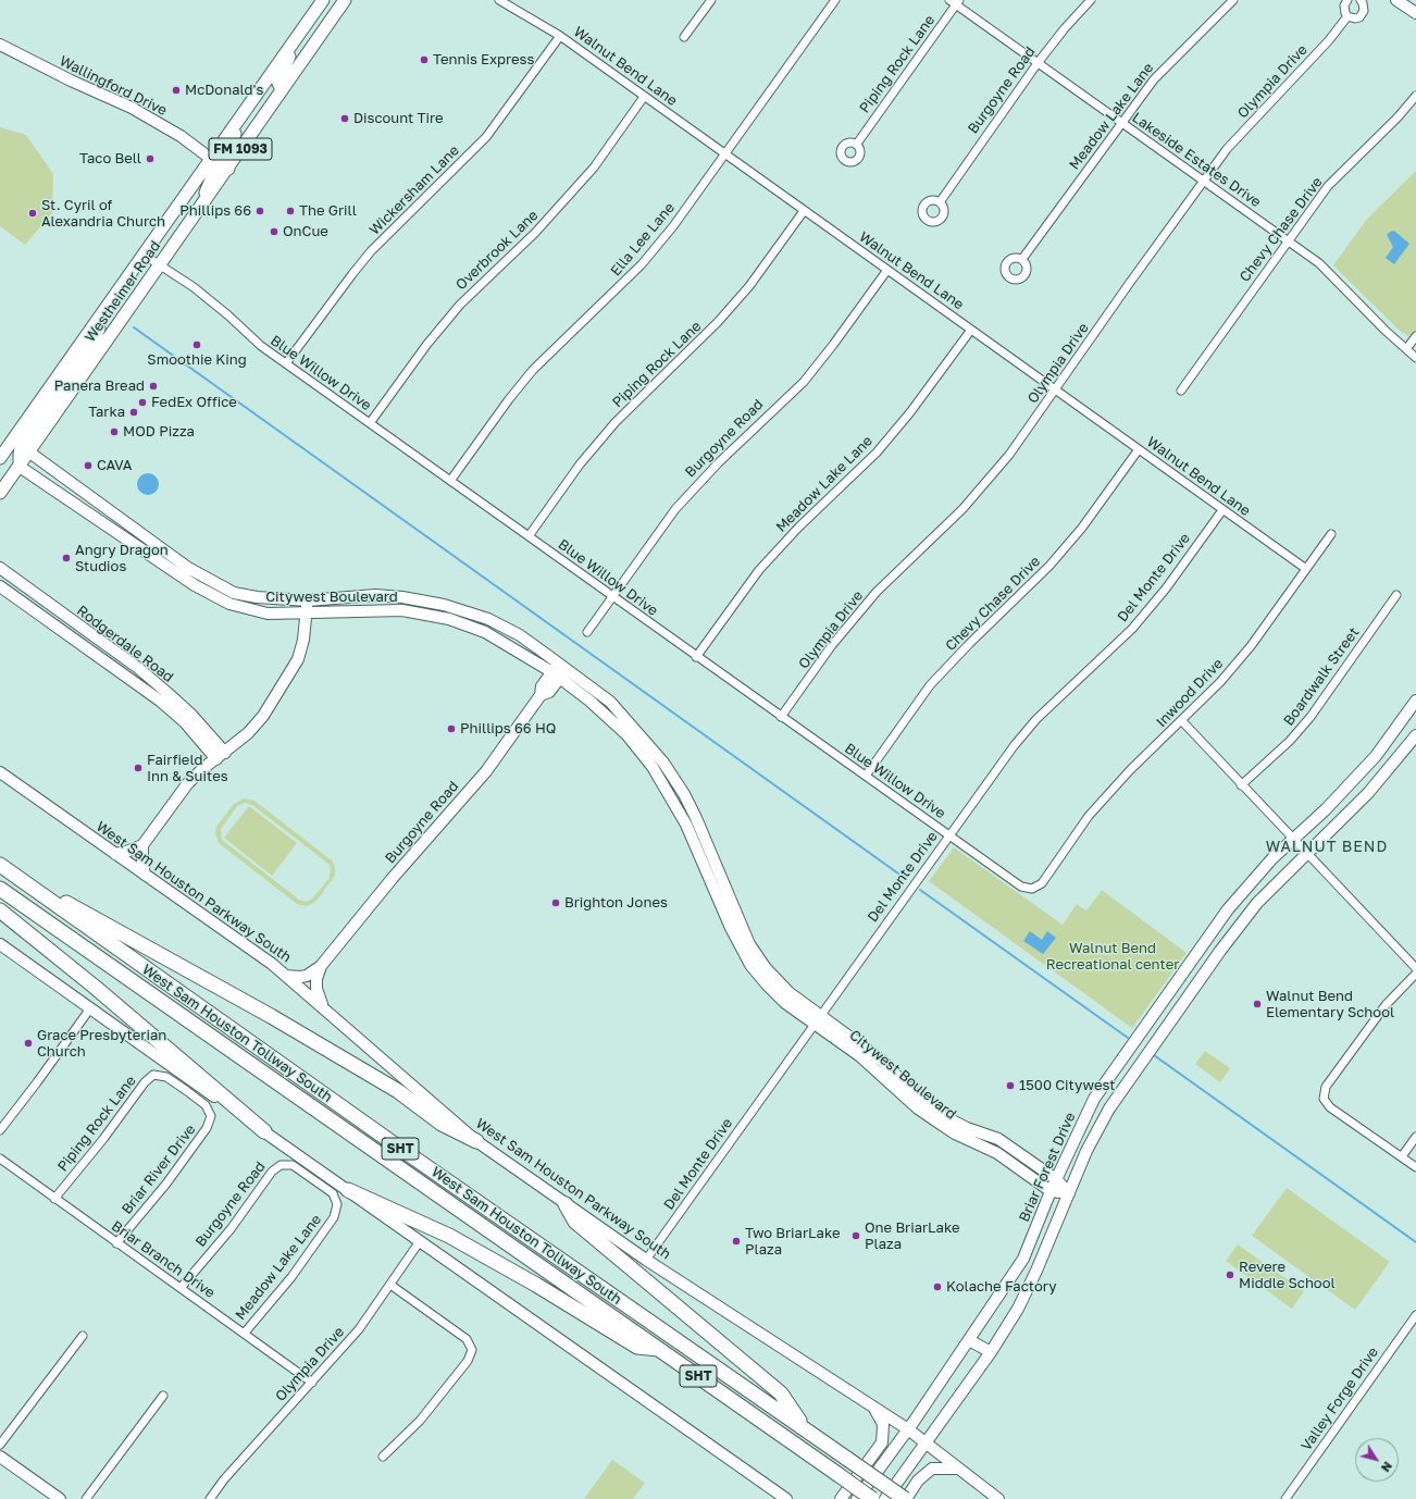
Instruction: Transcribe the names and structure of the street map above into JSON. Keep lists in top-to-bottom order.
{
  "streets": {
    "highway": ["West Sam Houston Tollway South", "SHT"],
    "main road": ["FM 1093", "Westheimer Road"],
    "street": [
      "Piping Rock Lane",
      "Walnut Bend Lane",
      "Olympia Drive",
      "Wallingford Drive",
      "Burgoyne Road",
      "Meadow Lake Lane",
      "Lakeside Estates Drive",
      "Wickersham Lane",
      "Chevy Chase Drive",
      "Ella Lee Lane",
      "Overbrook Lane",
      "Blue Willow Drive",
      "Del Monte Drive",
      "Citywest Boulevard",
      "Rodgerdale Road",
      "Boardwalk Street",
      "Inwood Drive",
      "West Sam Houston Parkway South",
      "Briar Forest Drive",
      "Briar River Drive",
      "Briar Branch Drive",
      "Valley Forge Drive"
    ]
  },
  "crossings": [
    ["Piping Rock Lane", "Walnut Bend Lane"],
    ["Piping Rock Lane", "Lakeside Estates Drive"],
    ["Piping Rock Lane", "Blue Willow Drive"],
    ["Piping Rock Lane", "Briar River Drive"],
    ["Piping Rock Lane", "Briar Branch Drive"],
    ["Walnut Bend Lane", "Olympia Drive"],
    ["Walnut Bend Lane", "Burgoyne Road"],
    ["Walnut Bend Lane", "Meadow Lake Lane"],
    ["Walnut Bend Lane", "Wickersham Lane"],
    ["Walnut Bend Lane", "Chevy Chase Drive"],
    ["Walnut Bend Lane", "Ella Lee Lane"],
    ["Walnut Bend Lane", "Overbrook Lane"],
    ["Walnut Bend Lane", "Del Monte Drive"],
    ["Walnut Bend Lane", "Inwood Drive"],
    ["Olympia Drive", "Lakeside Estates Drive"],
    ["Olympia Drive", "Blue Willow Drive"],
    ["Olympia Drive", "Briar Branch Drive"],
    ["Wallingford Drive", "Westheimer Road"],
    ["Burgoyne Road", "Meadow Lake Lane"],
    ["Burgoyne Road", "Lakeside Estates Drive"],
    ["Burgoyne Road", "Blue Willow Drive"],
    ["Burgoyne Road", "Citywest Boulevard"],
    ["Burgoyne Road", "West Sam Houston Parkway South"],
    ["Burgoyne Road", "Briar Branch Drive"],
    ["Meadow Lake Lane", "Lakeside Estates Drive"],
    ["Meadow Lake Lane", "Blue Willow Drive"],
    ["Meadow Lake Lane", "Briar Branch Drive"],
    ["Lakeside Estates Drive", "Chevy Chase Drive"],
    ["Wickersham Lane", "Blue Willow Drive"],
    ["Chevy Chase Drive", "Blue Willow Drive"],
    ["Ella Lee Lane", "Blue Willow Drive"],
    ["Overbrook Lane", "Blue Willow Drive"],
    ["Westheimer Road", "Blue Willow Drive"],
    ["Westheimer Road", "Citywest Boulevard"],
    ["Blue Willow Drive", "Del Monte Drive"],
    ["Blue Willow Drive", "Inwood Drive"],
    ["Del Monte Drive", "Citywest Boulevard"],
    ["Del Monte Drive", "West Sam Houston Parkway South"],
    ["Citywest Boulevard", "Briar Forest Drive"],
    ["West Sam Houston Parkway South", "Briar Forest Drive"],
    ["Briar River Drive", "Briar Branch Drive"]
  ],
  "districts": ["WALNUT BEND"],
  "parks": ["Walnut Bend Recreational center"],
  "places": [
    "Tennis Express",
    "McDonald's",
    "Discount Tire",
    "Taco Bell",
    "Phillips 66",
    "The Grill",
    "St. Cyril of Alexandria Church",
    "OnCue",
    "Smoothie King",
    "Panera Bread",
    "FedEx Office",
    "Tarka",
    "MOD Pizza",
    "CAVA",
    "Angry Dragon Studios",
    "Phillips 66 HQ",
    "Fairfield Inn & Suites",
    "Brighton Jones",
    "Walnut Bend Elementary School",
    "Grace Presbyterian Church",
    "1500 Citywest",
    "One BriarLake Plaza",
    "Two BriarLake Plaza",
    "Revere Middle School",
    "Kolache Factory"
  ],
  "north": "bottom right"
}
